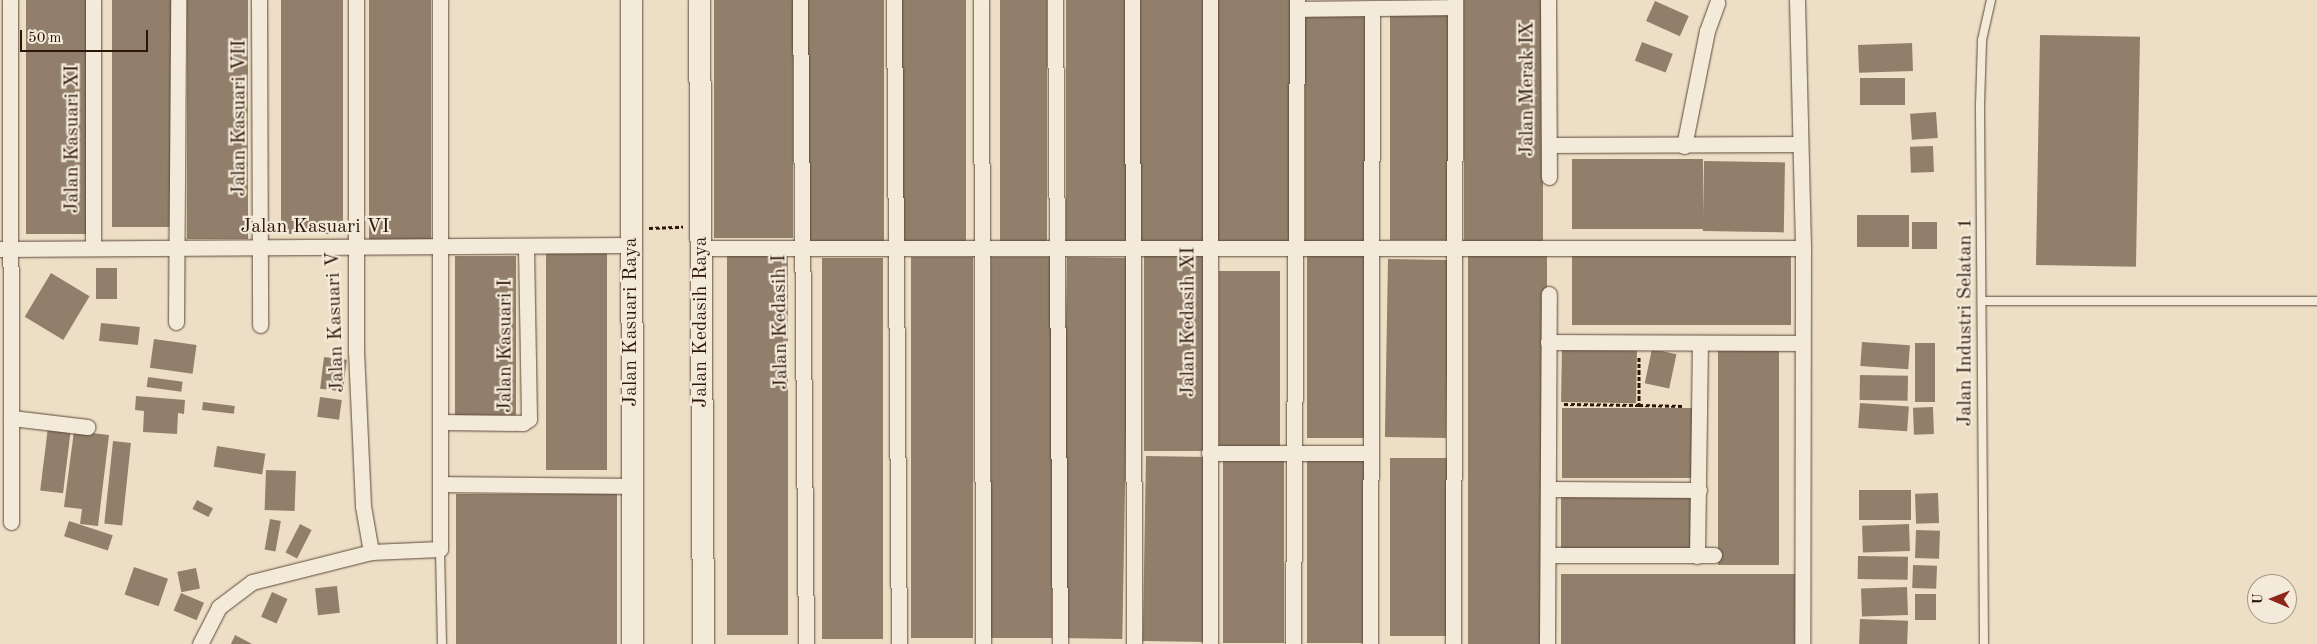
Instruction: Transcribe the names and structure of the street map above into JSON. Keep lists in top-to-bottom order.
{
  "streets": {
    "main road": ["Jalan Kasuari Raya", "Jalan Kedasih Raya"],
    "street": [
      "Jalan Merak IX",
      "Jalan Kasuari VII",
      "Jalan Kasuari XI",
      "Jalan Kasuari VI",
      "Jalan Kasuari V",
      "Jalan Kedasih I",
      "Jalan Kedasih XI",
      "Jalan Kasuari I"
    ],
    "lane": ["Jalan Industri Selatan 1"]
  },
  "crossings": [
    ["Jalan Kasuari VII", "Jalan Kasuari VI"],
    ["Jalan Kasuari XI", "Jalan Kasuari VI"],
    ["Jalan Kasuari VI", "Jalan Kasuari V"],
    ["Jalan Kasuari VI", "Jalan Kasuari Raya"],
    ["Jalan Kasuari VI", "Jalan Kasuari I"]
  ],
  "scale_bar": "50 m",
  "north": "left"
}
